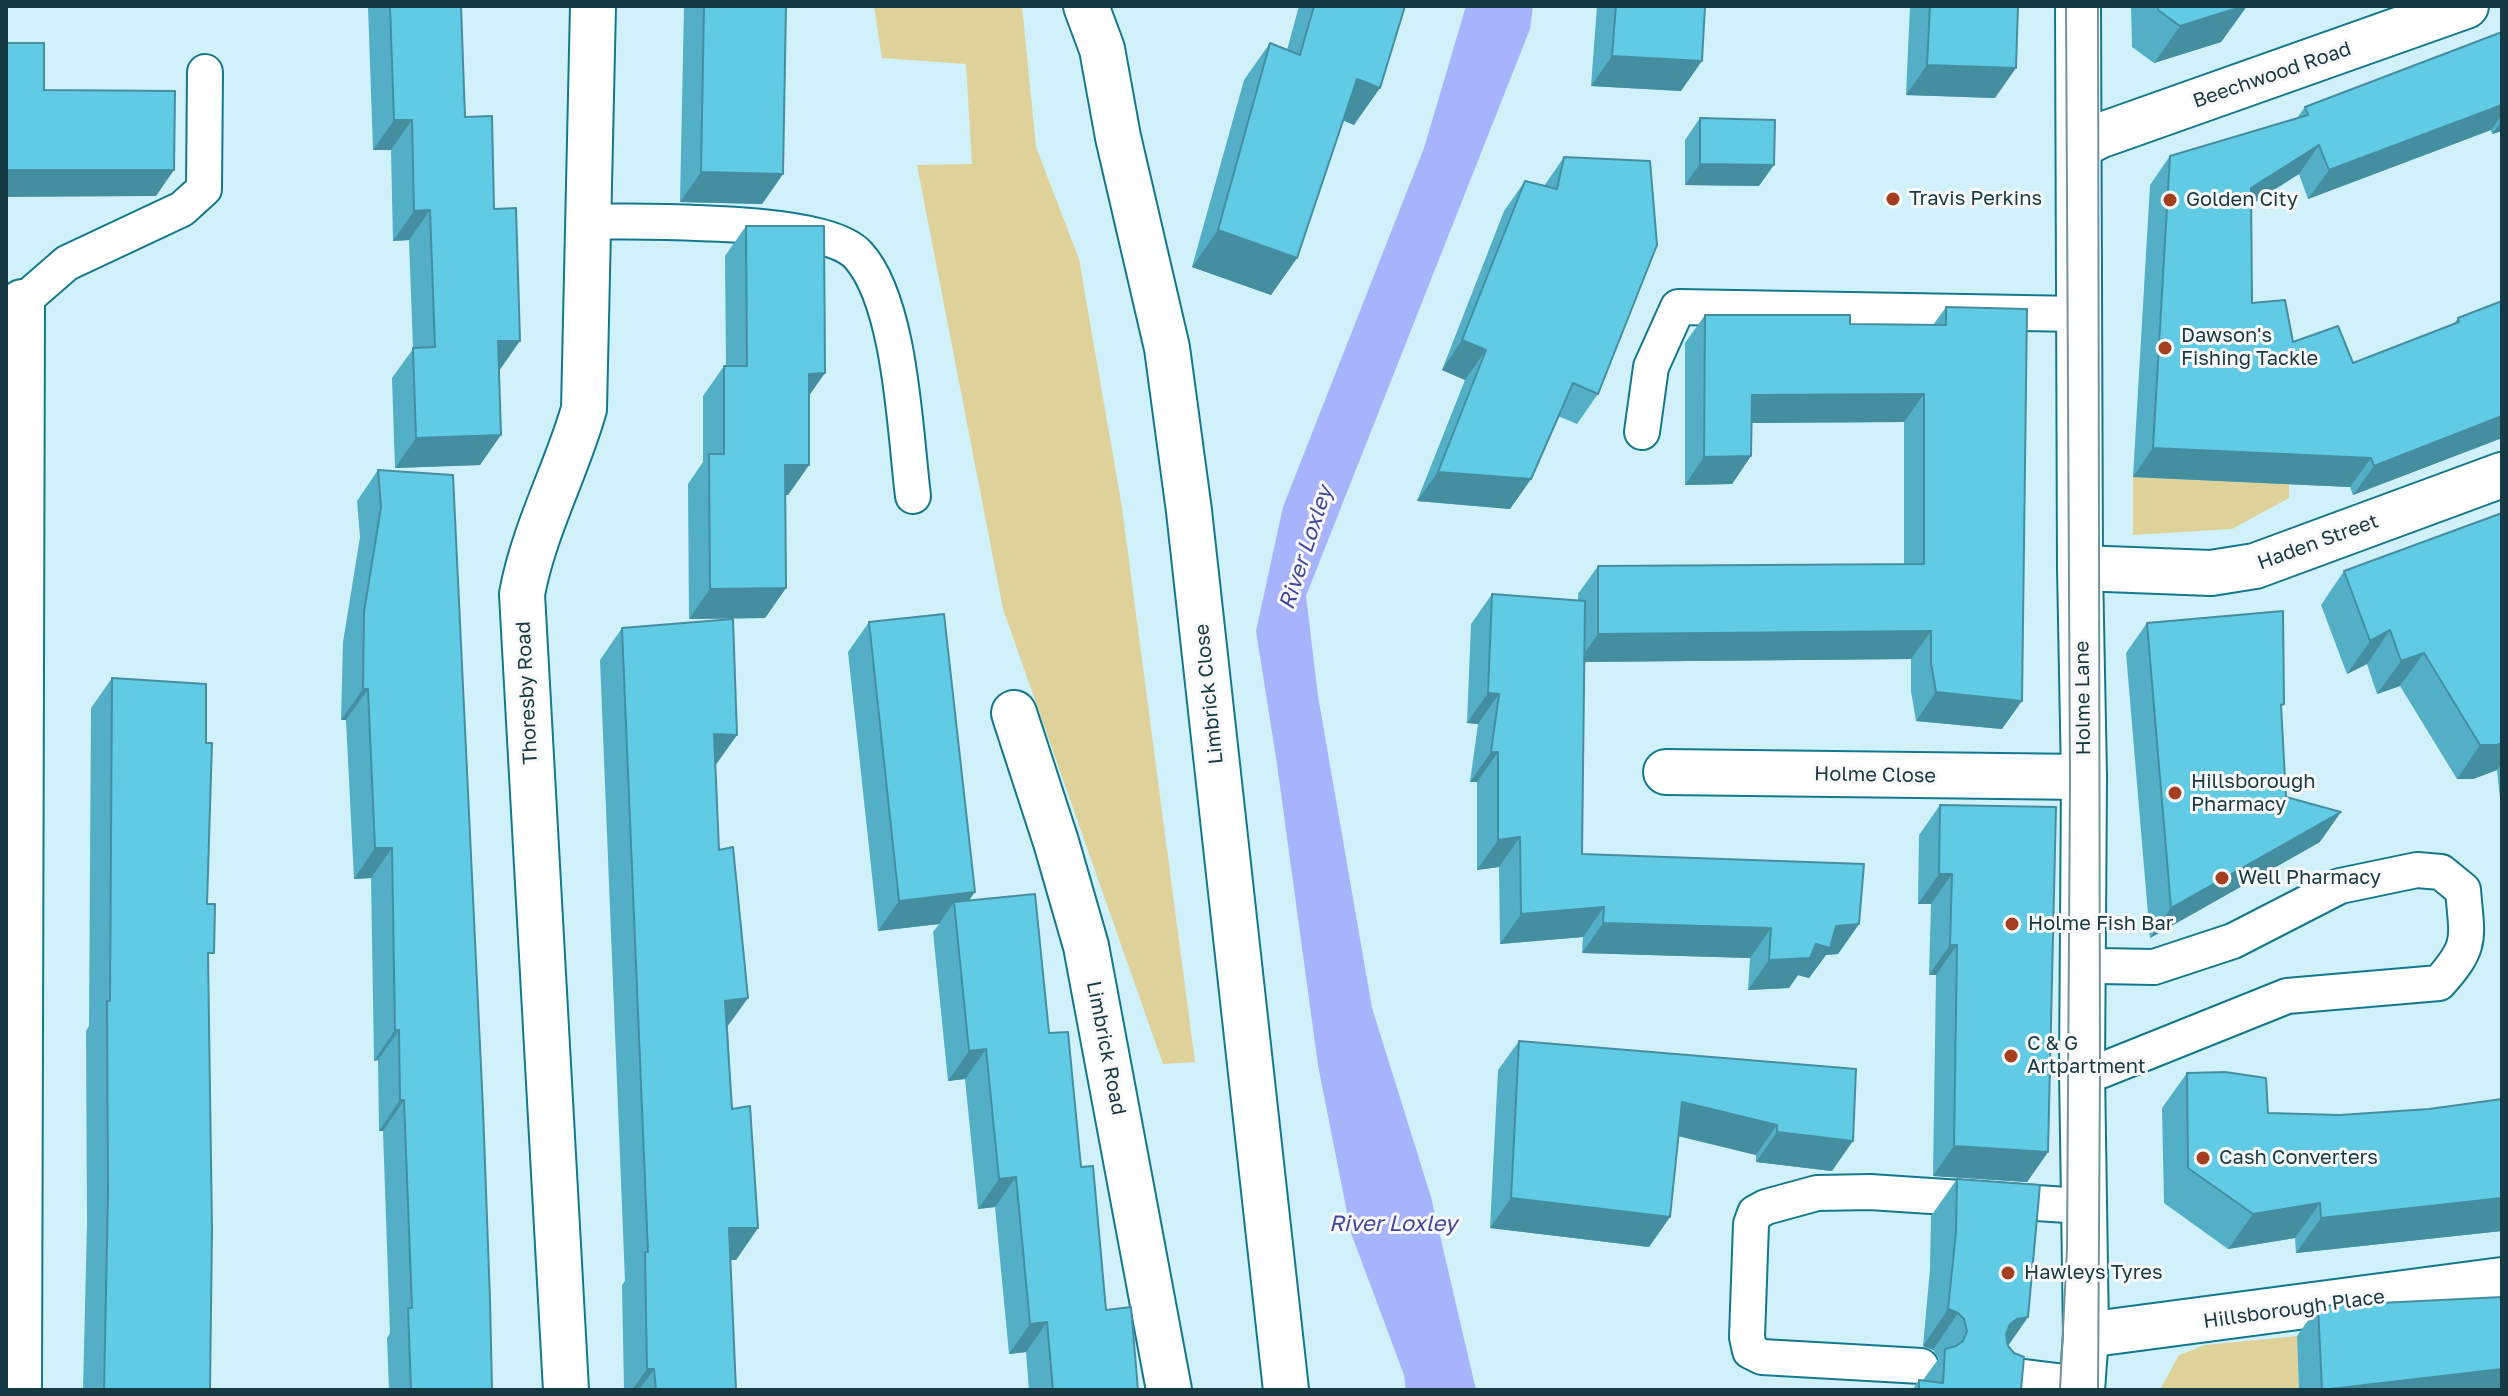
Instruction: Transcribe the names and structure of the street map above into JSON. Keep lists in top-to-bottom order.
{
  "streets": {
    "street": [
      "Beechwood Road",
      "Haden Street",
      "Thoresby Road",
      "Limbrick Close",
      "Holme Lane",
      "Holme Close",
      "Limbrick Road",
      "Hillsborough Place"
    ]
  },
  "crossings": [
    ["Beechwood Road", "Holme Lane"],
    ["Haden Street", "Holme Lane"],
    ["Holme Lane", "Holme Close"],
    ["Holme Lane", "Hillsborough Place"]
  ],
  "water": ["River Loxley"],
  "places": [
    "Travis Perkins",
    "Golden City",
    "Dawson's Fishing Tackle",
    "Hillsborough Pharmacy",
    "Well Pharmacy",
    "Holme Fish Bar",
    "C & G Artpartment",
    "Cash Converters",
    "Hawleys Tyres"
  ]
}
